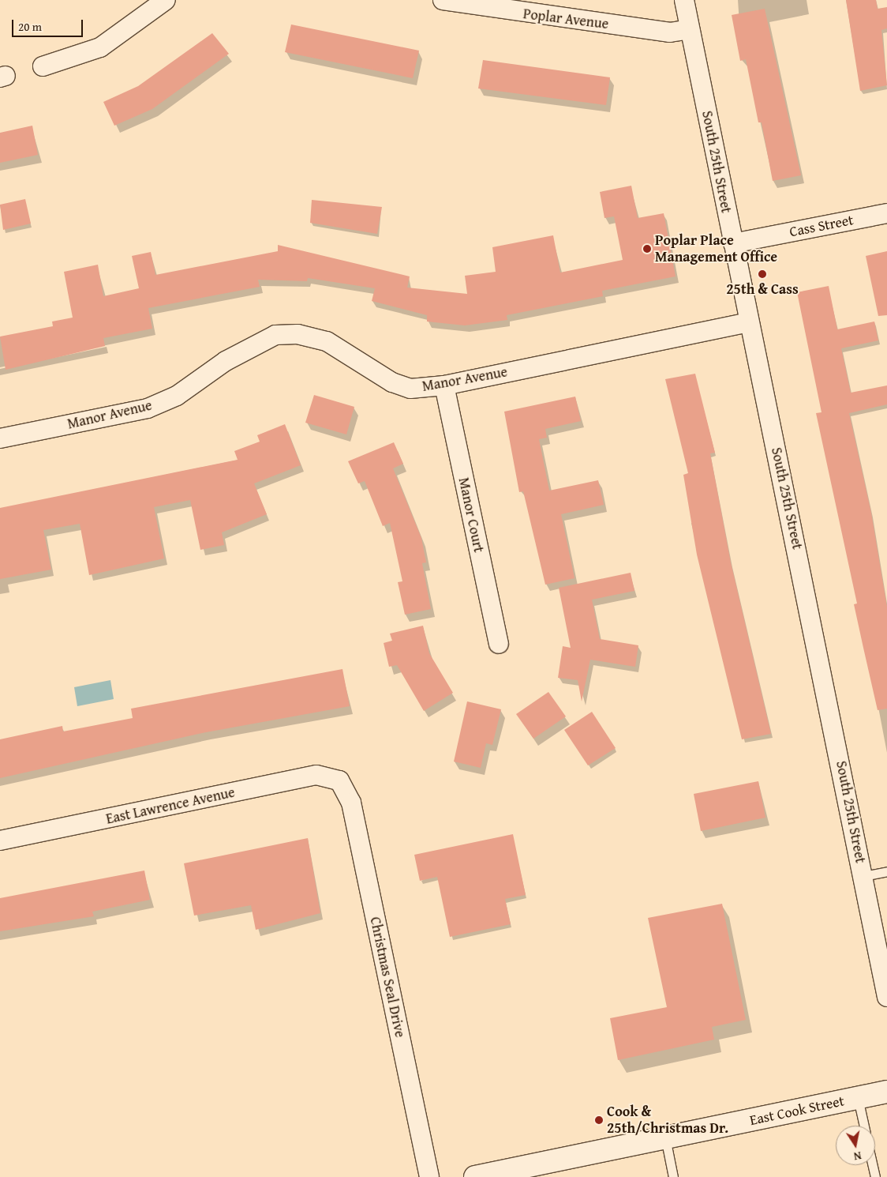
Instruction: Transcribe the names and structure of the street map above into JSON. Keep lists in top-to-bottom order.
{
  "streets": {
    "street": [
      "Poplar Avenue",
      "South 25th Street",
      "Cass Street",
      "Manor Avenue",
      "Manor Court",
      "East Lawrence Avenue",
      "Christmas Seal Drive",
      "East Cook Street"
    ]
  },
  "crossings": [
    ["Poplar Avenue", "South 25th Street"],
    ["South 25th Street", "Cass Street"],
    ["South 25th Street", "Manor Avenue"],
    ["Manor Avenue", "Manor Court"],
    ["East Lawrence Avenue", "Christmas Seal Drive"]
  ],
  "places": ["Poplar Place Management Office", "25th & Cass", "Cook & 25th/Christmas Dr."],
  "scale_bar": "20 m",
  "north": "bottom"
}
